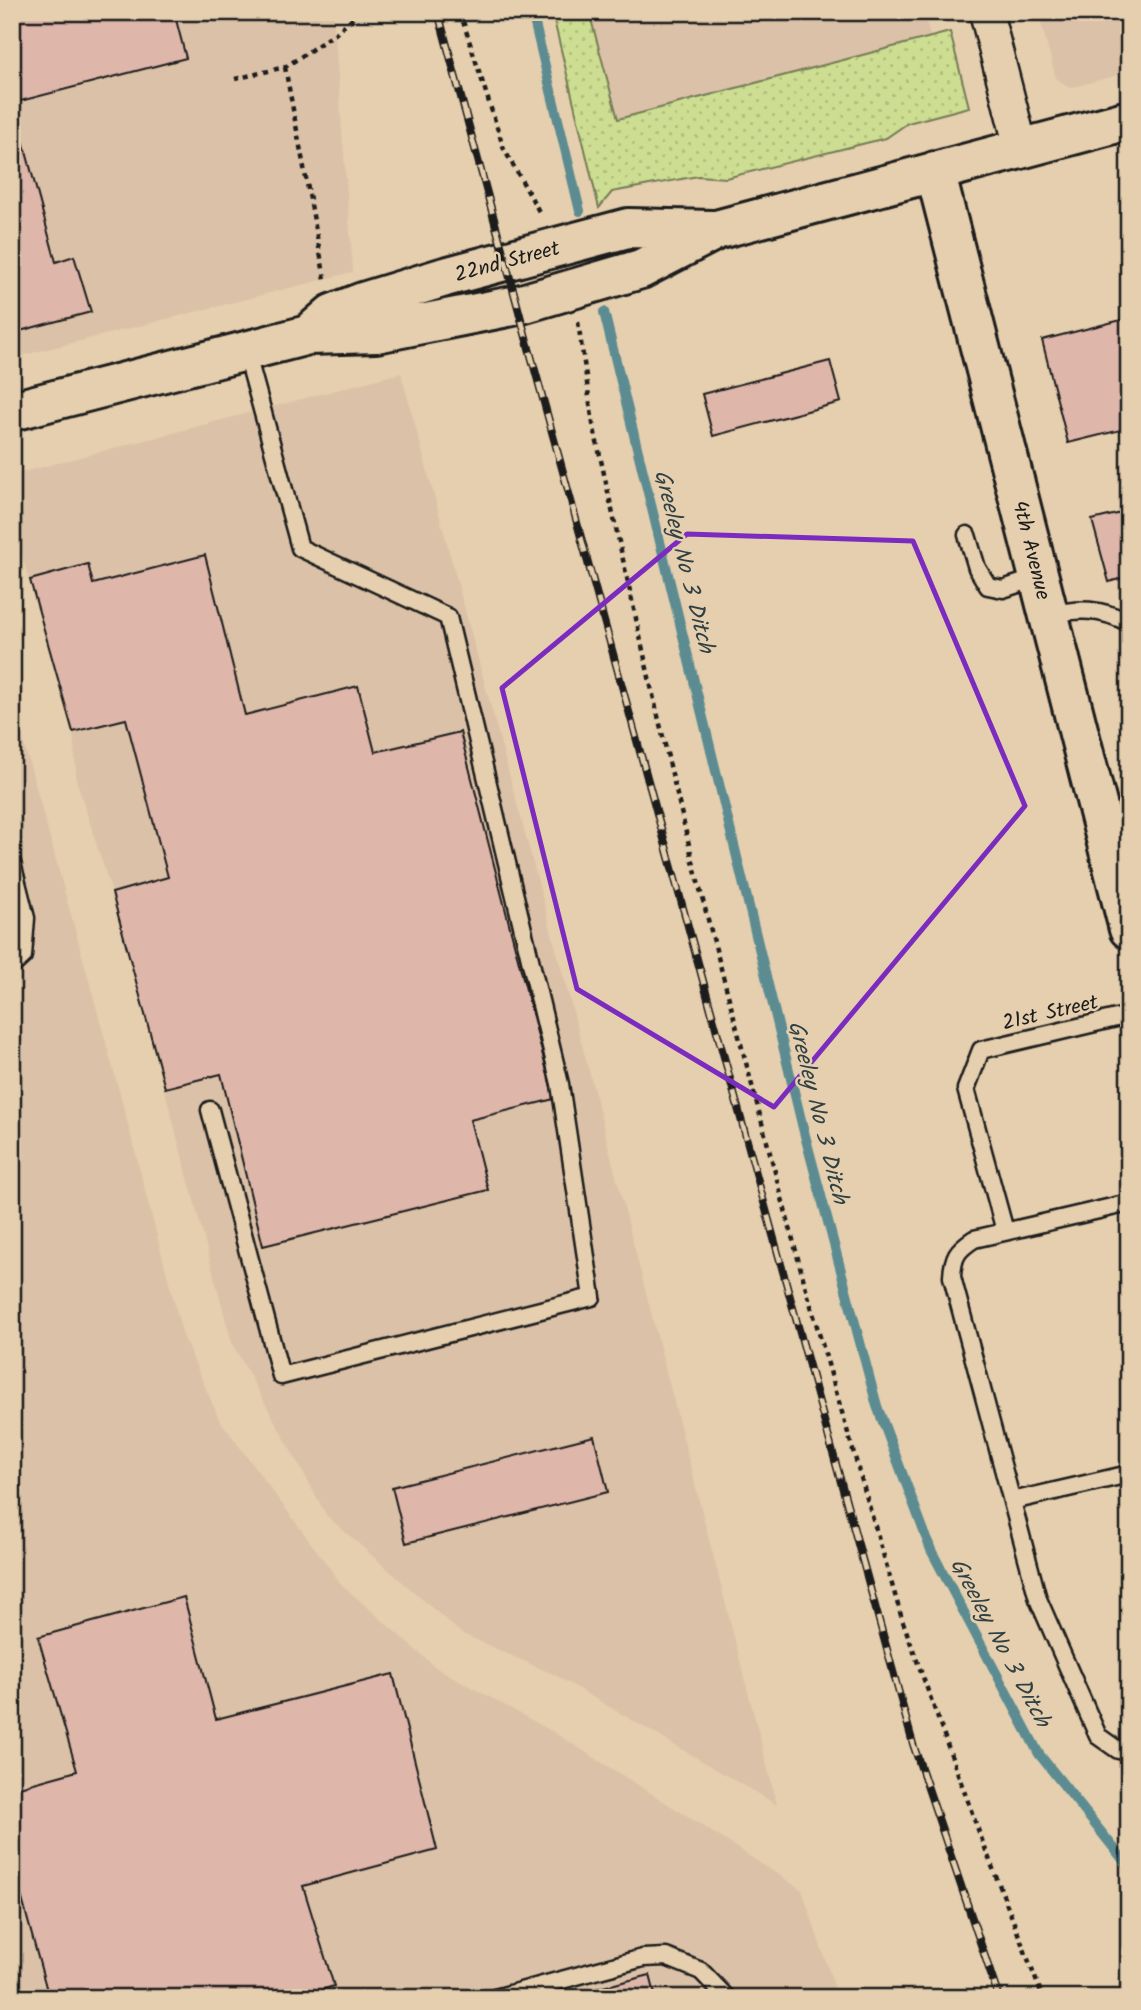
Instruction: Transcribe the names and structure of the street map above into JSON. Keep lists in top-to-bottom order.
{
  "streets": {
    "street": ["22nd Street", "4th Avenue"],
    "lane": ["21st Street"]
  },
  "crossings": [
    ["22nd Street", "4th Avenue"]
  ],
  "water": ["Greeley No 3 Ditch"]
}
